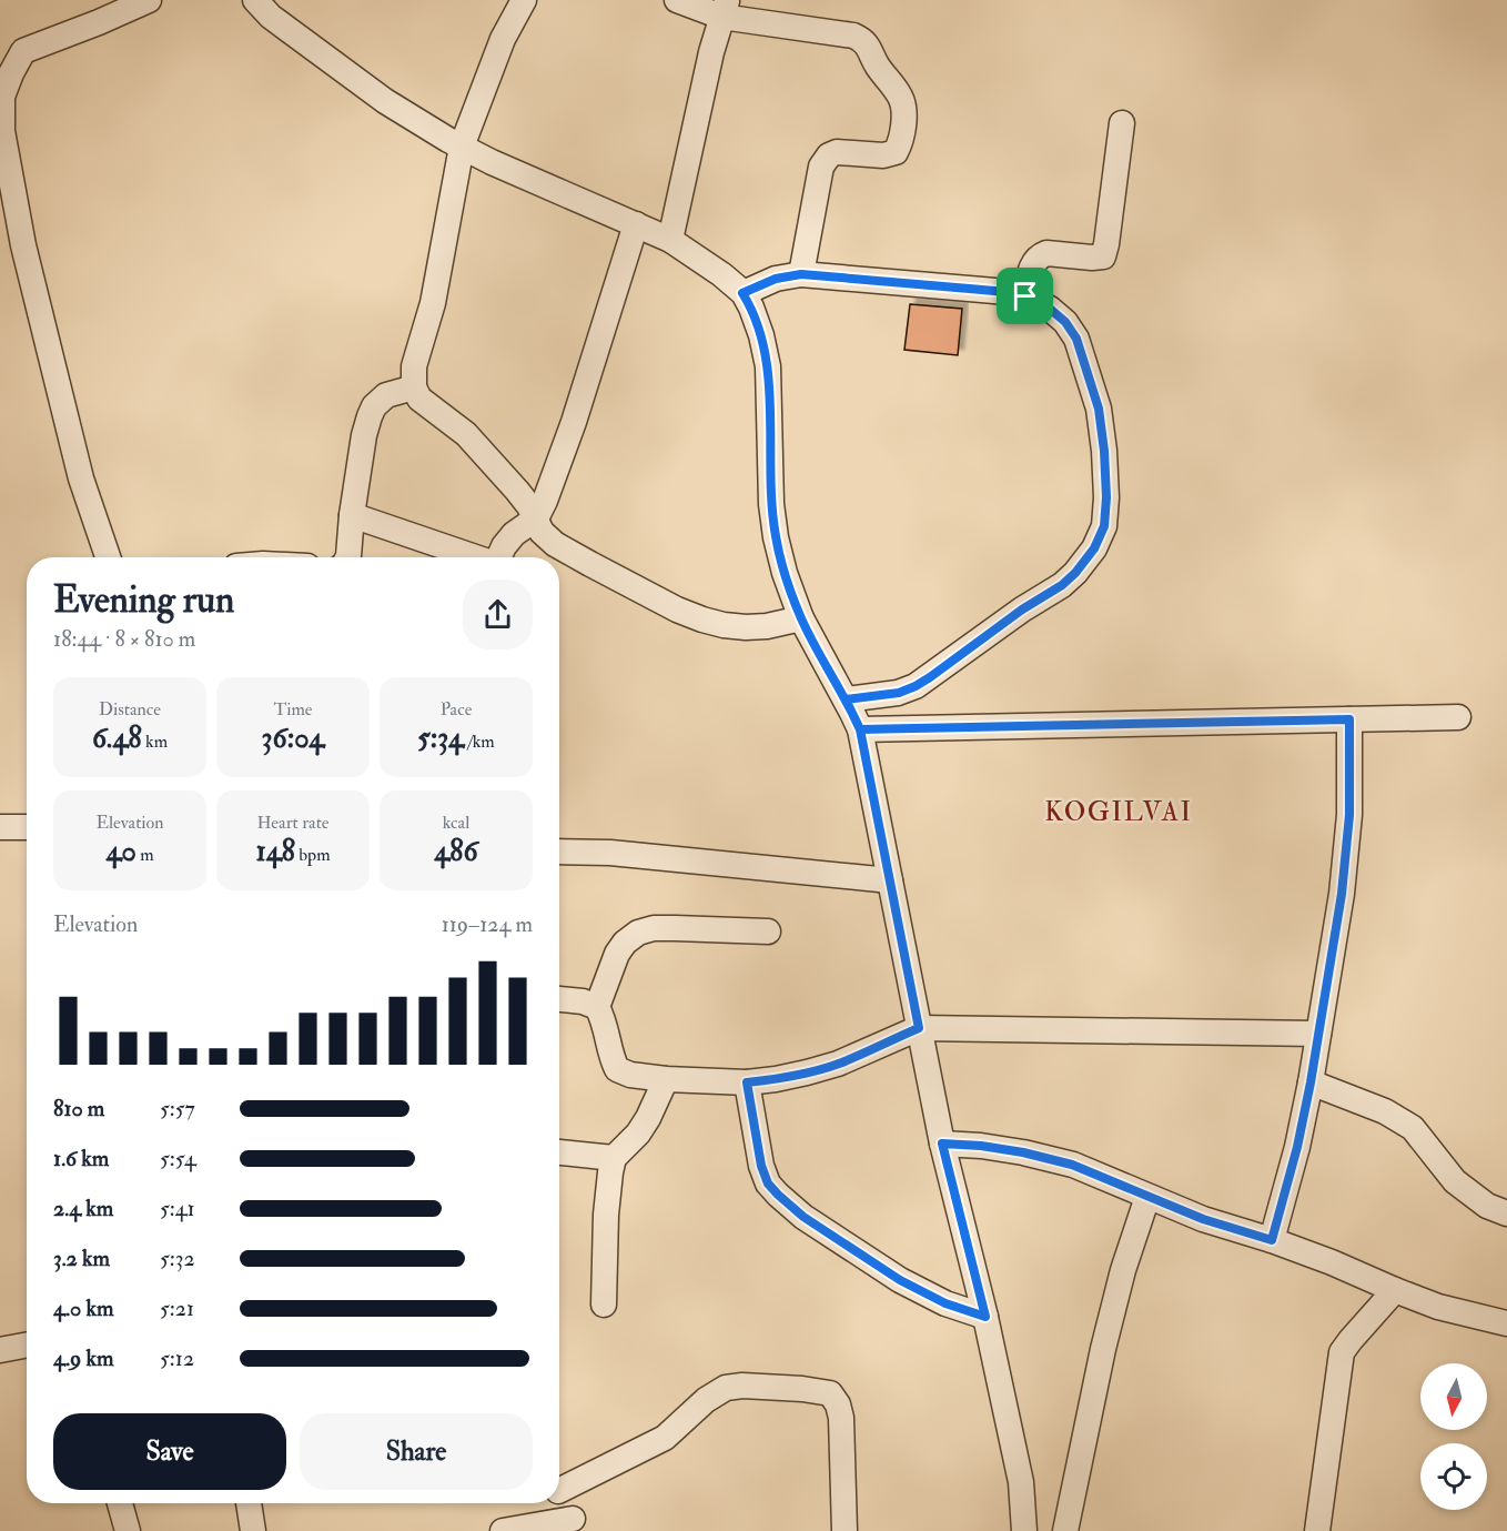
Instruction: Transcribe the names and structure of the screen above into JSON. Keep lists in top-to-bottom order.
{
  "districts": ["KOGILVAI"],
  "north": "bottom",
  "page": {
    "heading": ["Evening run", "18:44 · 8 × 810 m"],
    "stats": [
      ["Distance", "6.48 km"],
      ["Time", "36:04"],
      ["Pace", "5:34 /km"],
      ["Elevation", "40 m"],
      ["Heart rate", "148 bpm"],
      ["kcal", "486"]
    ],
    "chart": ["Elevation", "119–124 m"],
    "list": [
      {
        "name": "810 m",
        "note": "5:57"
      },
      {
        "name": "1.6 km",
        "note": "5:54"
      },
      {
        "name": "2.4 km",
        "note": "5:41"
      },
      {
        "name": "3.2 km",
        "note": "5:32"
      },
      {
        "name": "4.0 km",
        "note": "5:21"
      },
      {
        "name": "4.9 km",
        "note": "5:12"
      }
    ],
    "buttons": ["Save", "Share"]
  }
}
